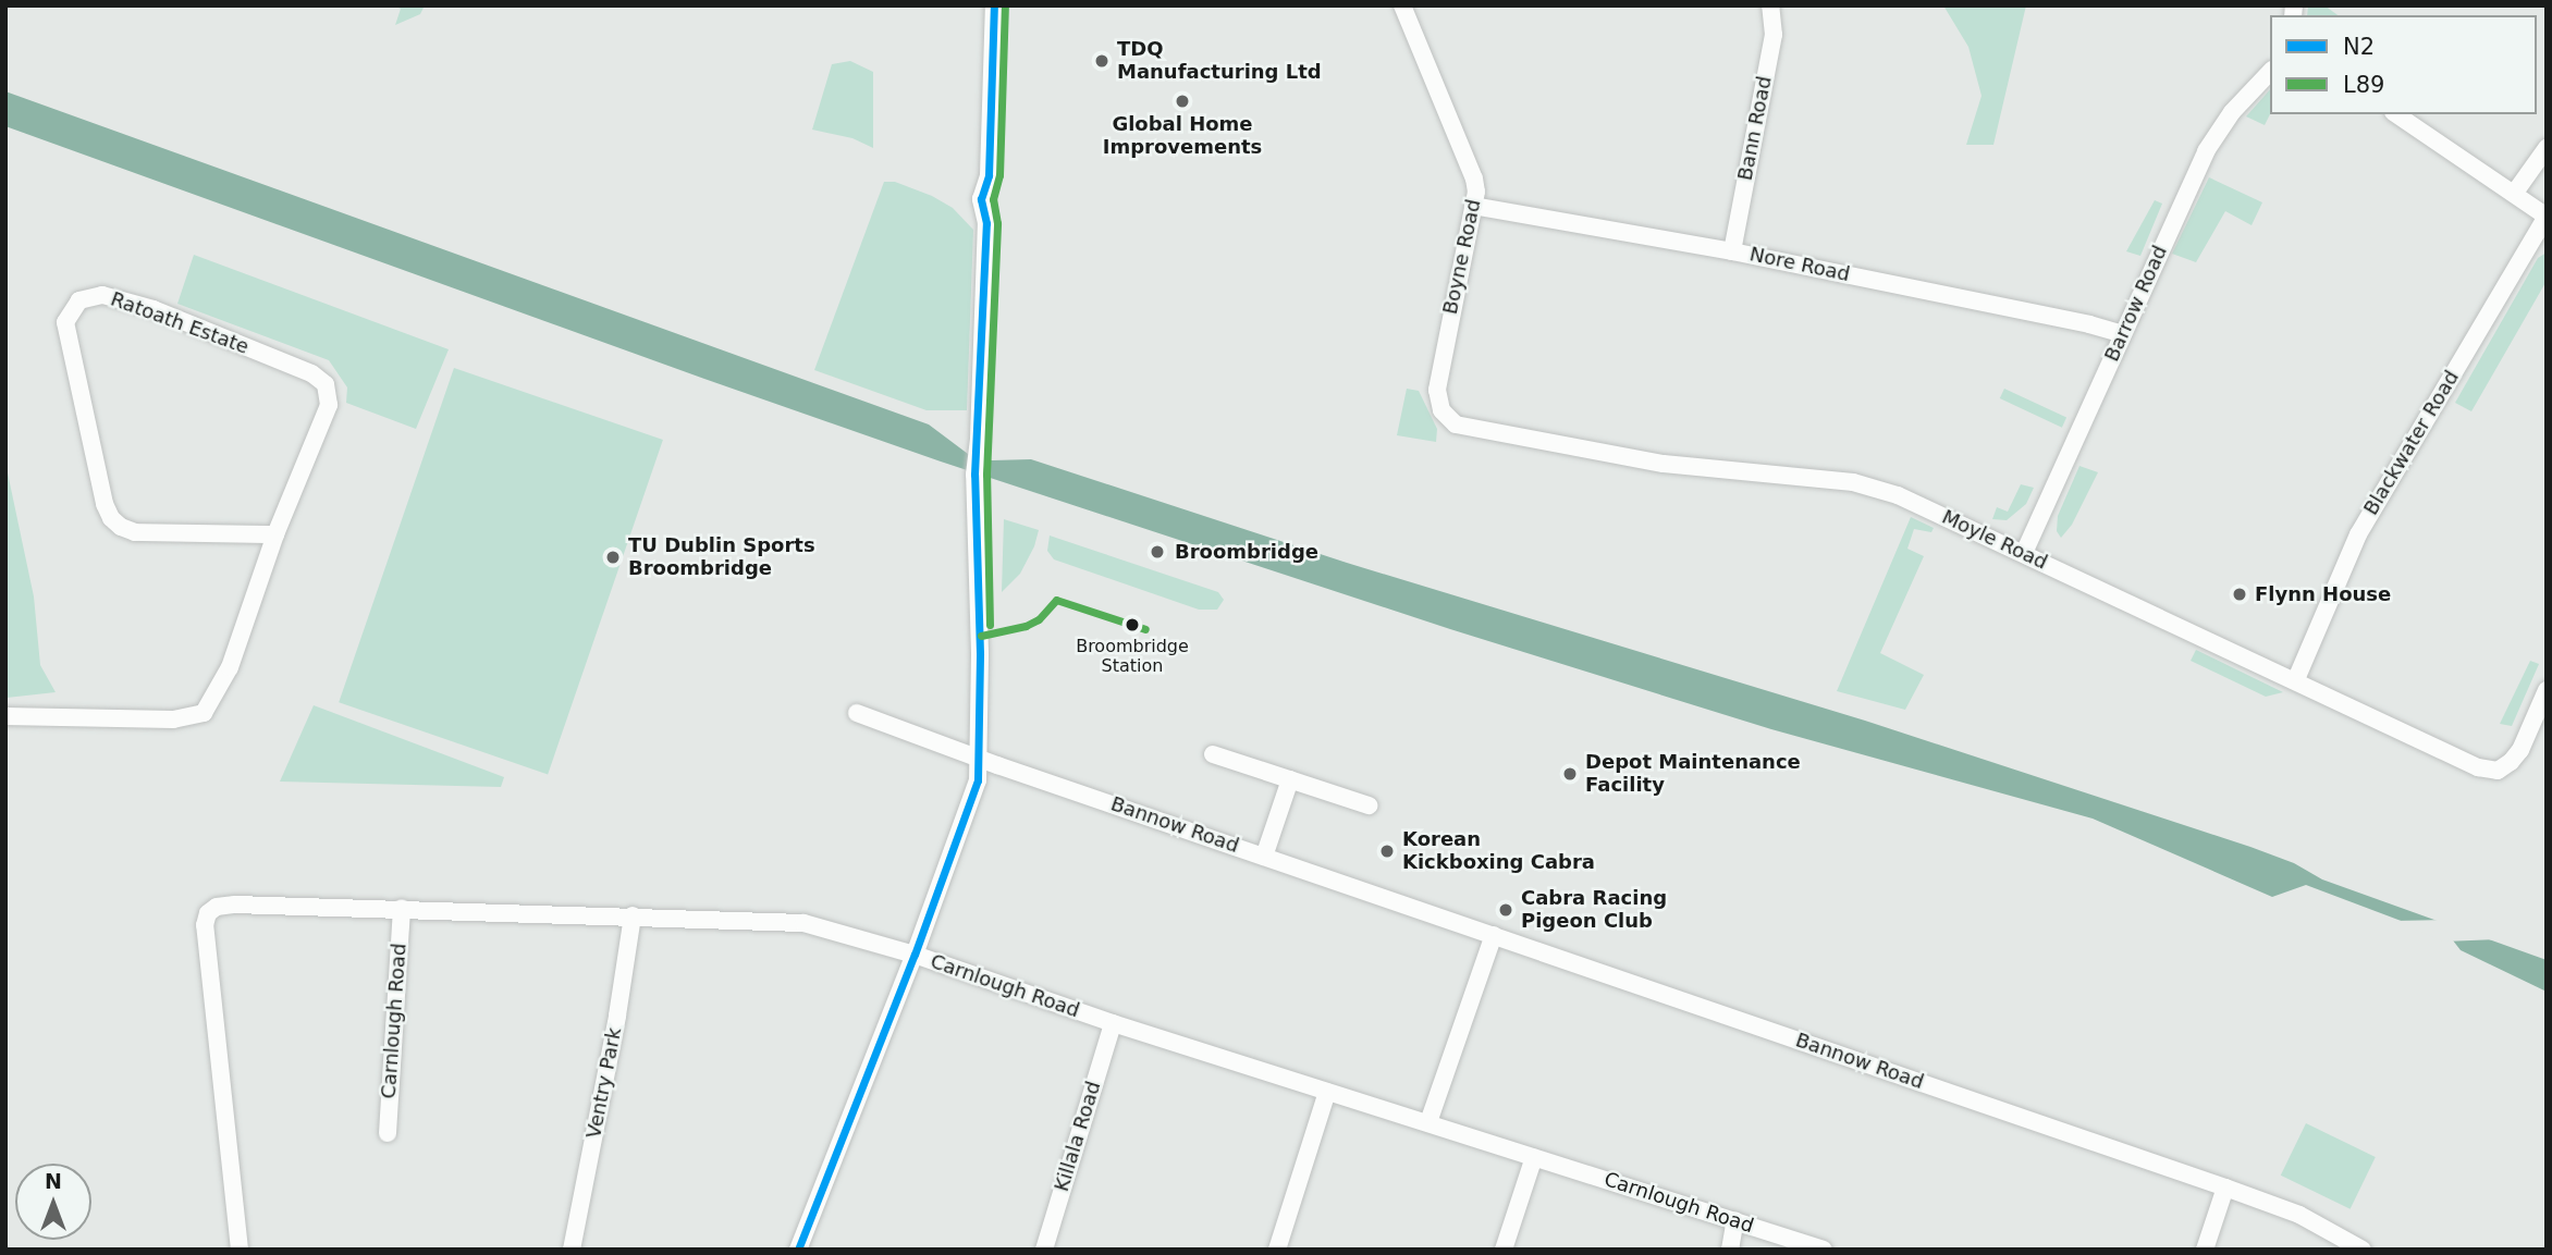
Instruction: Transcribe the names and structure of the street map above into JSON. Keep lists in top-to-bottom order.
{
  "streets": {
    "street": [
      "Bann Road",
      "Boyne Road",
      "Nore Road",
      "Barrow Road",
      "Ratoath Estate",
      "Blackwater Road",
      "Moyle Road",
      "Bannow Road",
      "Carnlough Road",
      "Ventry Park",
      "Killala Road"
    ]
  },
  "crossings": [
    ["Bann Road", "Nore Road"],
    ["Boyne Road", "Nore Road"],
    ["Boyne Road", "Moyle Road"],
    ["Nore Road", "Barrow Road"],
    ["Barrow Road", "Moyle Road"],
    ["Blackwater Road", "Moyle Road"],
    ["Carnlough Road", "Ventry Park"],
    ["Carnlough Road", "Killala Road"]
  ],
  "places": [
    "TDQ Manufacturing Ltd",
    "Global Home Improvements",
    "Broombridge",
    "TU Dublin Sports Broombridge",
    "Flynn House",
    "Broombridge Station",
    "Depot Maintenance Facility",
    "Korean Kickboxing Cabra",
    "Cabra Racing Pigeon Club"
  ],
  "lines": ["transit line N2", "transit line L89"],
  "legend": ["N2", "L89"],
  "north": "top"
}
